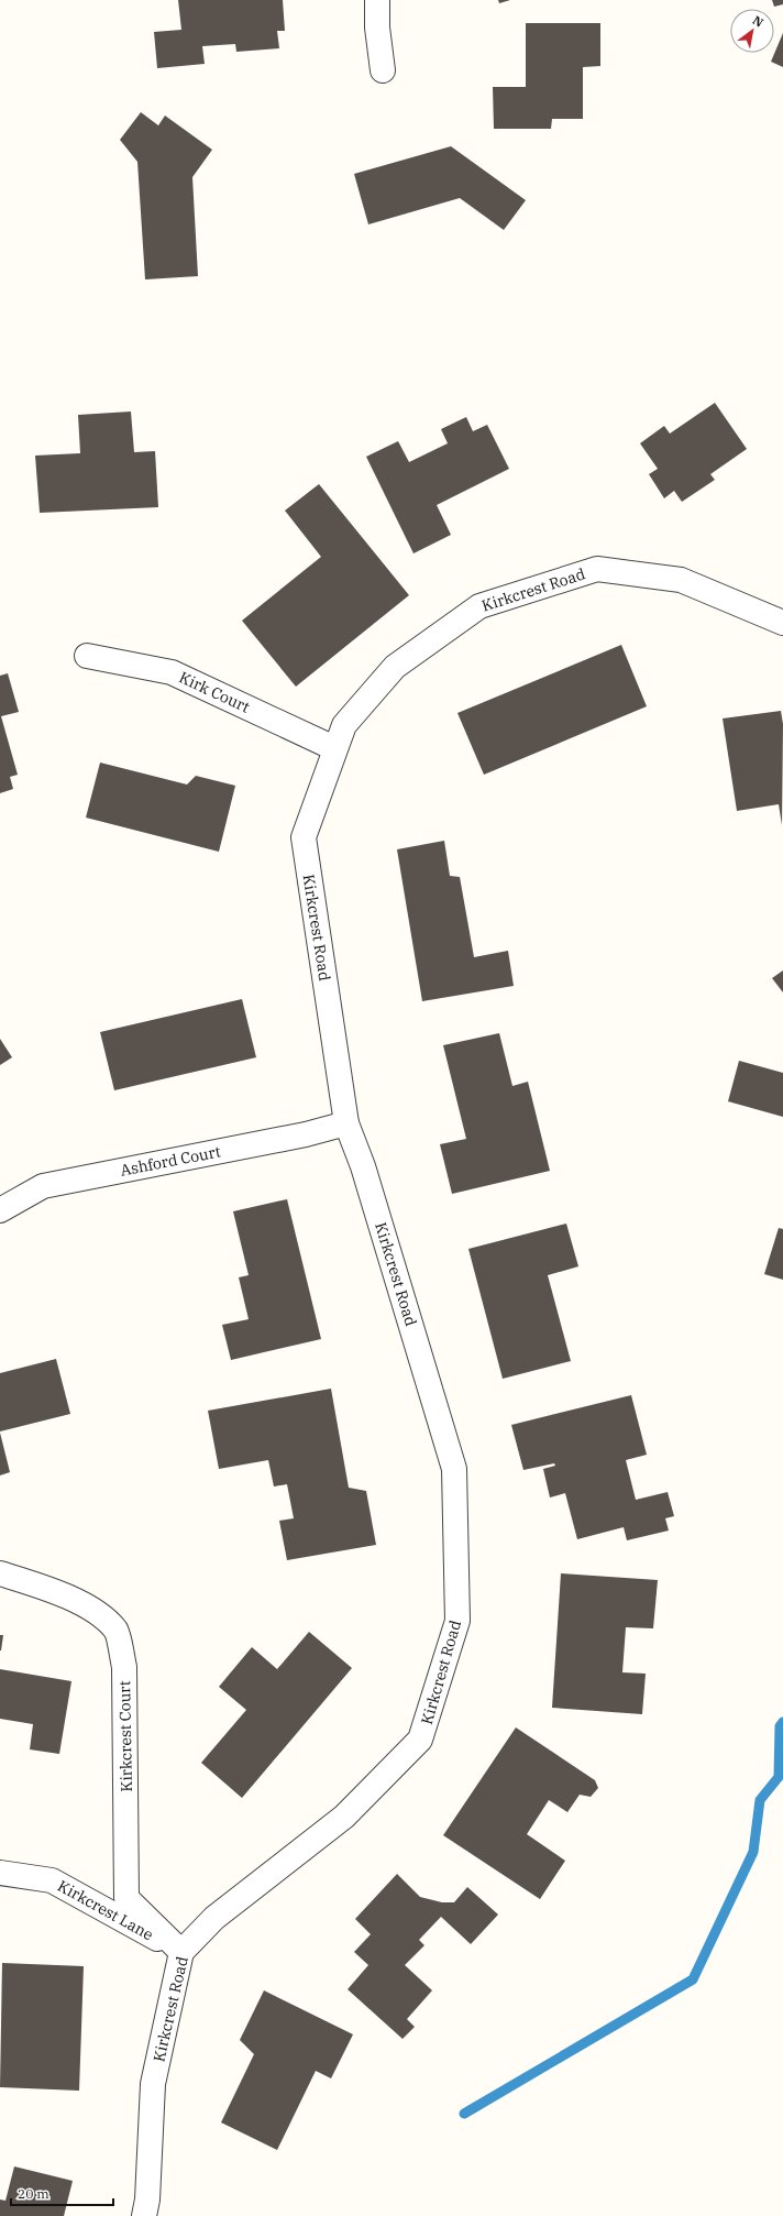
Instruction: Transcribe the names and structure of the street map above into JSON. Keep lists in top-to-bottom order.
{
  "streets": {
    "street": [
      "Kirkcrest Road",
      "Kirk Court",
      "Ashford Court",
      "Kirkcrest Court",
      "Kirkcrest Lane"
    ]
  },
  "crossings": [
    ["Kirkcrest Road", "Kirk Court"],
    ["Kirkcrest Road", "Ashford Court"],
    ["Kirkcrest Road", "Kirkcrest Court"],
    ["Kirkcrest Road", "Kirkcrest Lane"],
    ["Kirkcrest Court", "Kirkcrest Lane"]
  ],
  "scale_bar": "20 m",
  "north": "top right"
}
